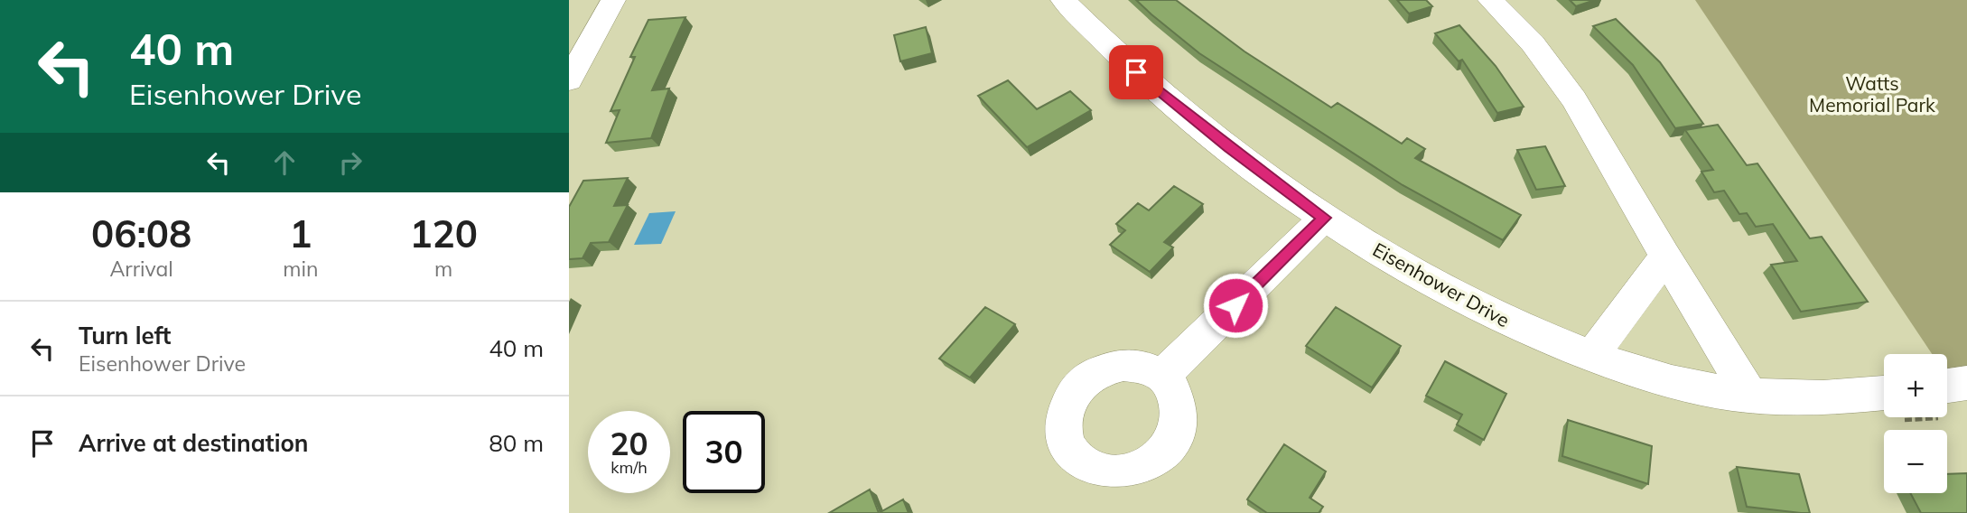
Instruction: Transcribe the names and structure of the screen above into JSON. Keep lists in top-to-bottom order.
{
  "streets": {
    "street": ["Eisenhower Drive"]
  },
  "parks": ["Watts Memorial Park"],
  "page": {
    "turn": ["40 m", "Eisenhower Drive"],
    "eta": [
      "06:08",
      "Arrival",
      "1",
      "min",
      "120",
      "m"
    ],
    "list": [
      {
        "name": "Turn left",
        "note": "Eisenhower Drive",
        "value": "40 m"
      },
      {
        "name": "Arrive at destination",
        "value": "80 m"
      }
    ],
    "map_buttons": ["+", "−"],
    "speed": "20 km/h",
    "limit": "30"
  }
}
